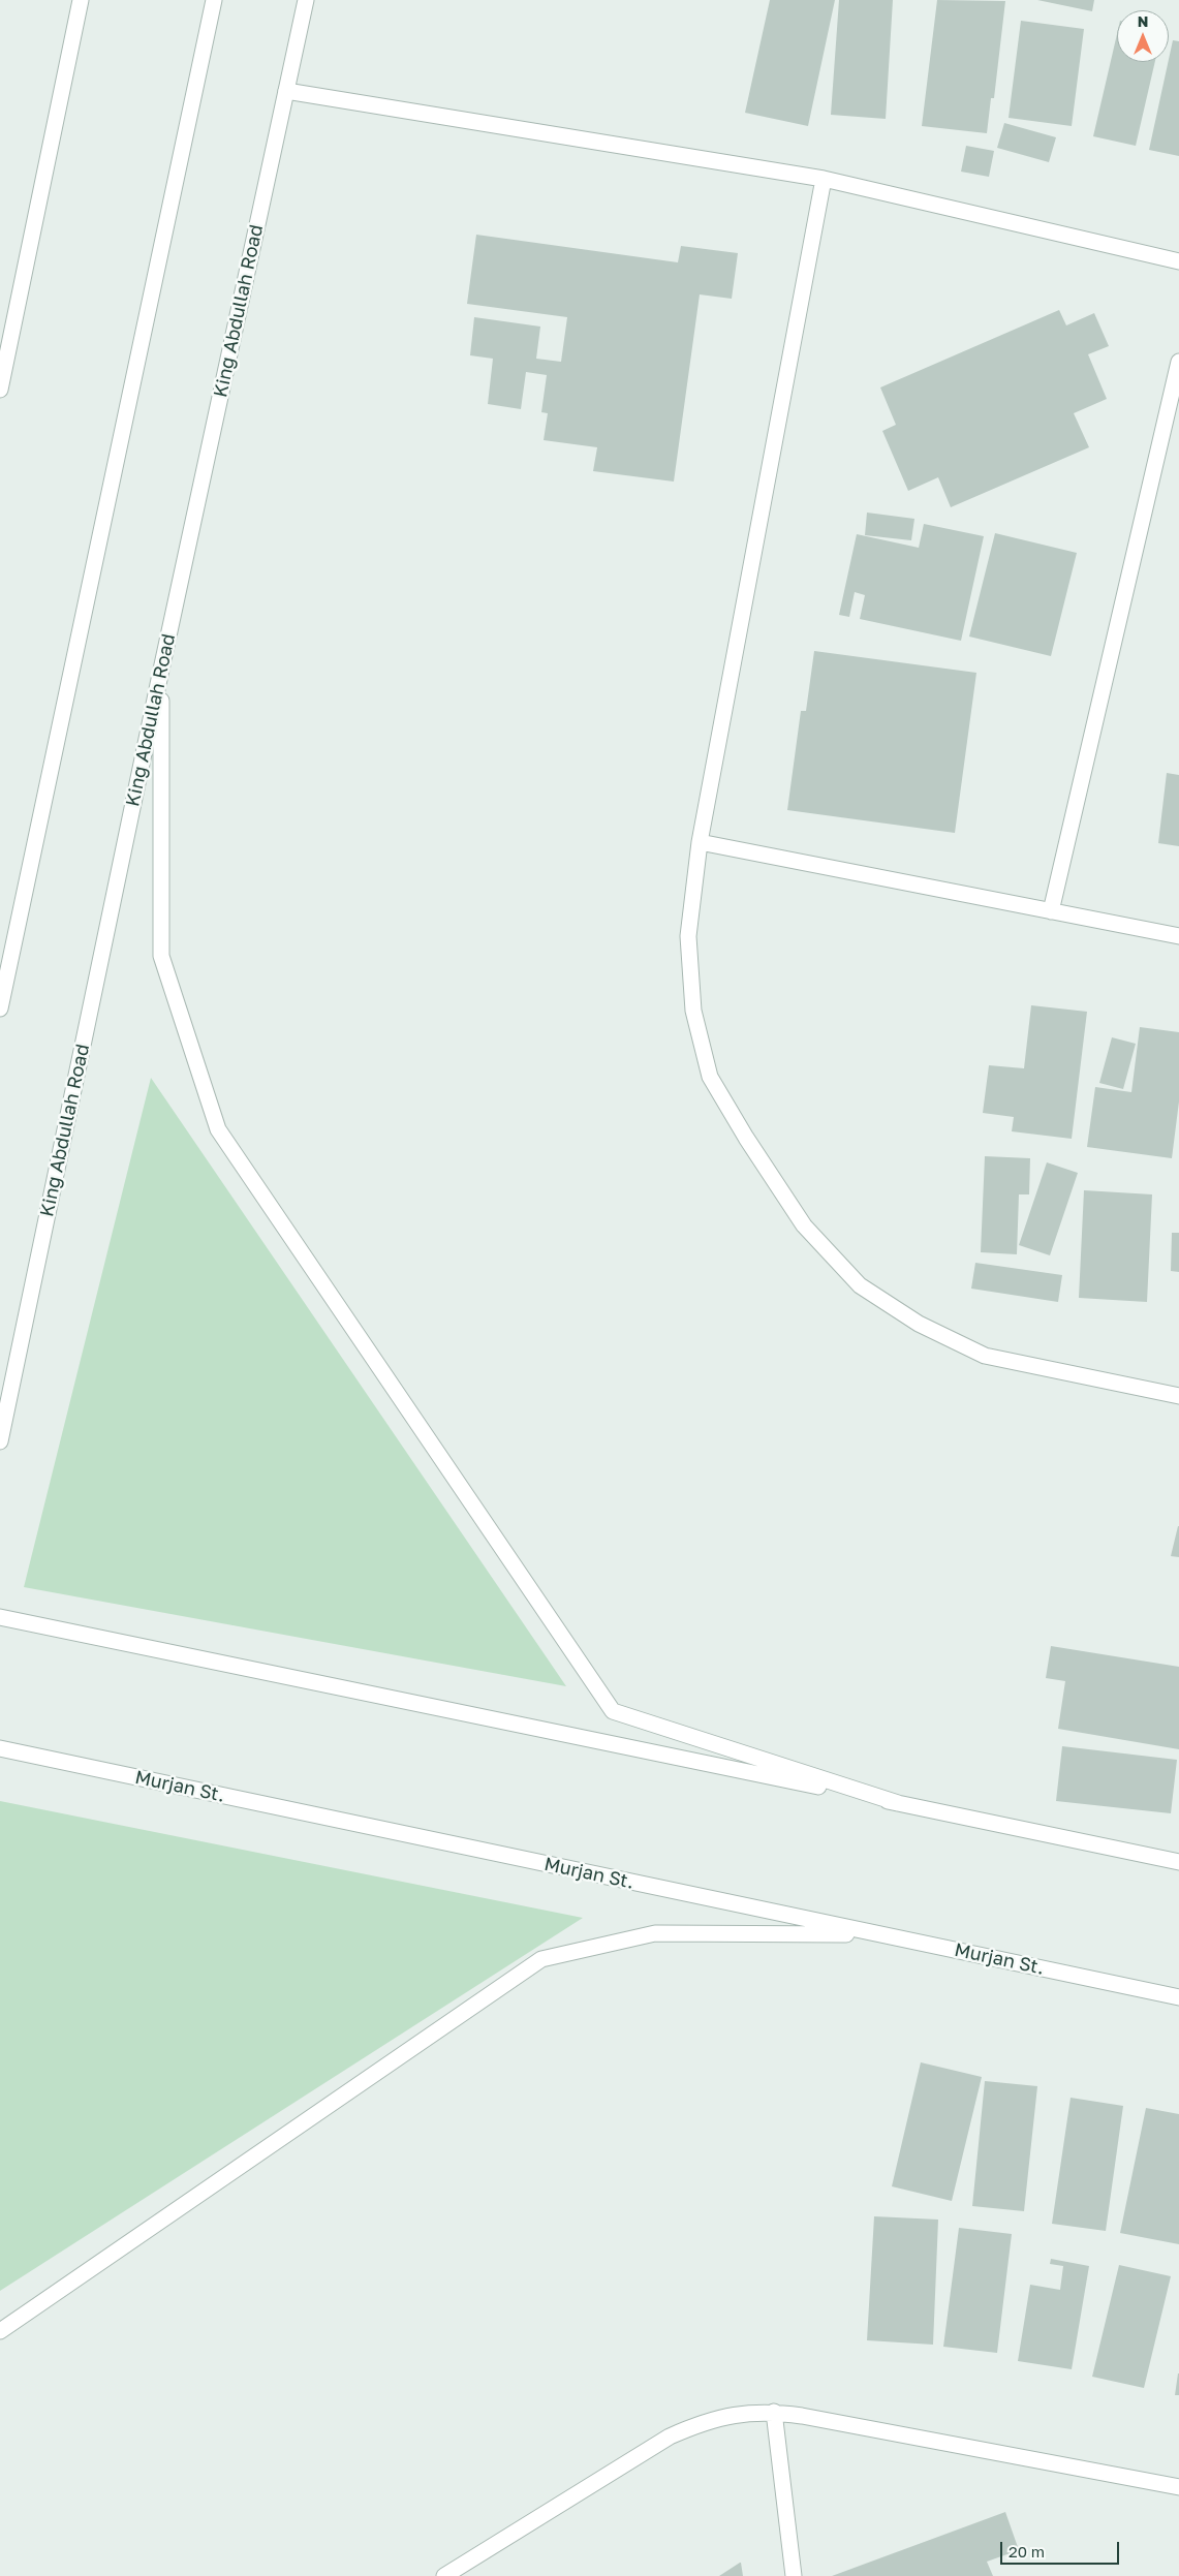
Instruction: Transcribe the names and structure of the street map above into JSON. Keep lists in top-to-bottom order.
{
  "streets": {
    "street": ["King Abdullah Road", "Murjan St."]
  },
  "scale_bar": "20 m",
  "north": "top"
}
